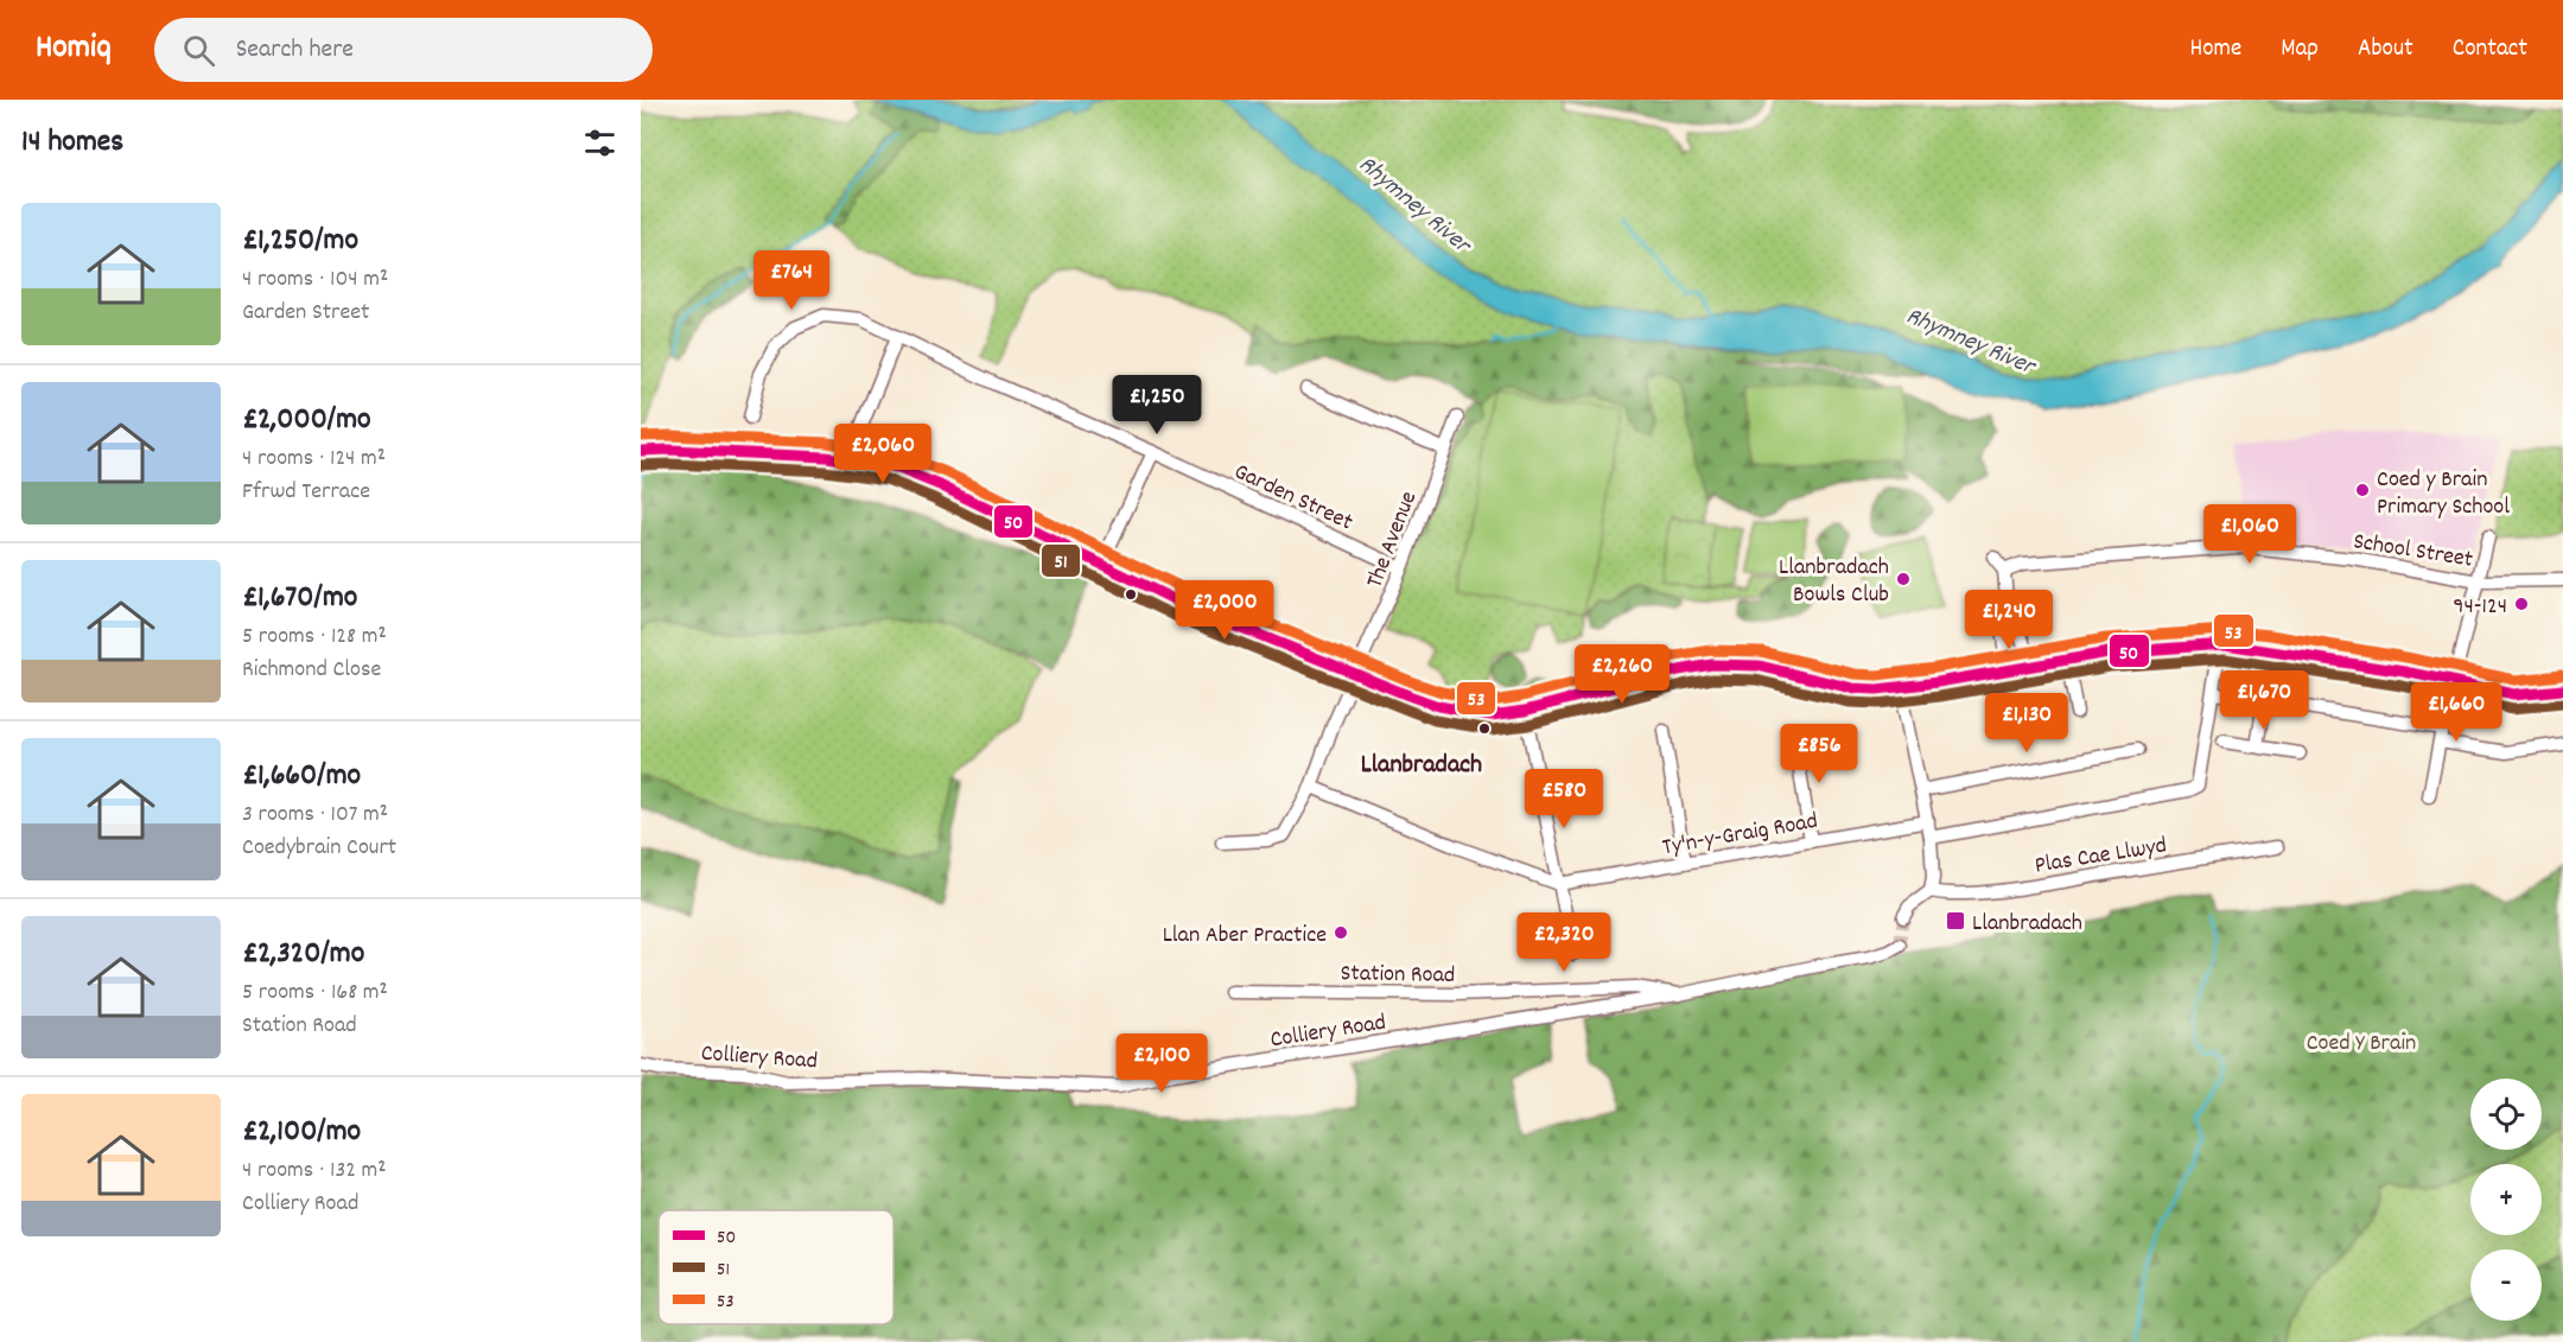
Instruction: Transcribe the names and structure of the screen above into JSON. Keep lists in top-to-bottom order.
{
  "streets": {
    "street": [
      "Garden Street",
      "The Avenue",
      "School Street",
      "Ty'n-y-Graig Road",
      "Plas Cae Llwyd",
      "Station Road",
      "Colliery Road"
    ]
  },
  "crossings": [
    ["Garden Street", "The Avenue"],
    ["Station Road", "Colliery Road"]
  ],
  "districts": ["Llanbradach"],
  "water": ["Rhymney River"],
  "parks": ["Coed Y Brain"],
  "places": {
    "other": [
      "Coed y Brain Primary School",
      "Llanbradach Bowls Club",
      "94-124",
      "Llan Aber Practice"
    ],
    "transit": ["Llanbradach"]
  },
  "lines": ["transit line 53", "transit line 50", "transit line 51"],
  "legend": ["50", "51", "53"],
  "page": {
    "header": "Homiq",
    "search": "Search here",
    "nav": [
      "Home",
      "Map",
      "About",
      "Contact"
    ],
    "heading": "14 homes",
    "list": [
      {
        "name": "£1,250/mo",
        "note": "4 rooms · 104 m² · Garden Street"
      },
      {
        "name": "£2,000/mo",
        "note": "4 rooms · 124 m² · Ffrwd Terrace"
      },
      {
        "name": "£1,670/mo",
        "note": "5 rooms · 128 m² · Richmond Close"
      },
      {
        "name": "£1,660/mo",
        "note": "3 rooms · 107 m² · Coedybrain Court"
      },
      {
        "name": "£2,320/mo",
        "note": "5 rooms · 168 m² · Station Road"
      },
      {
        "name": "£2,100/mo",
        "note": "4 rooms · 132 m² · Colliery Road"
      }
    ],
    "price": [
      "£764",
      "£1,250",
      "£2,060",
      "£1,060",
      "£2,000",
      "£1,240",
      "£2,260",
      "£1,670",
      "£1,660",
      "£1,130",
      "£856",
      "£580",
      "£2,320",
      "£2,100"
    ],
    "map_buttons": ["+", "−"]
  }
}
